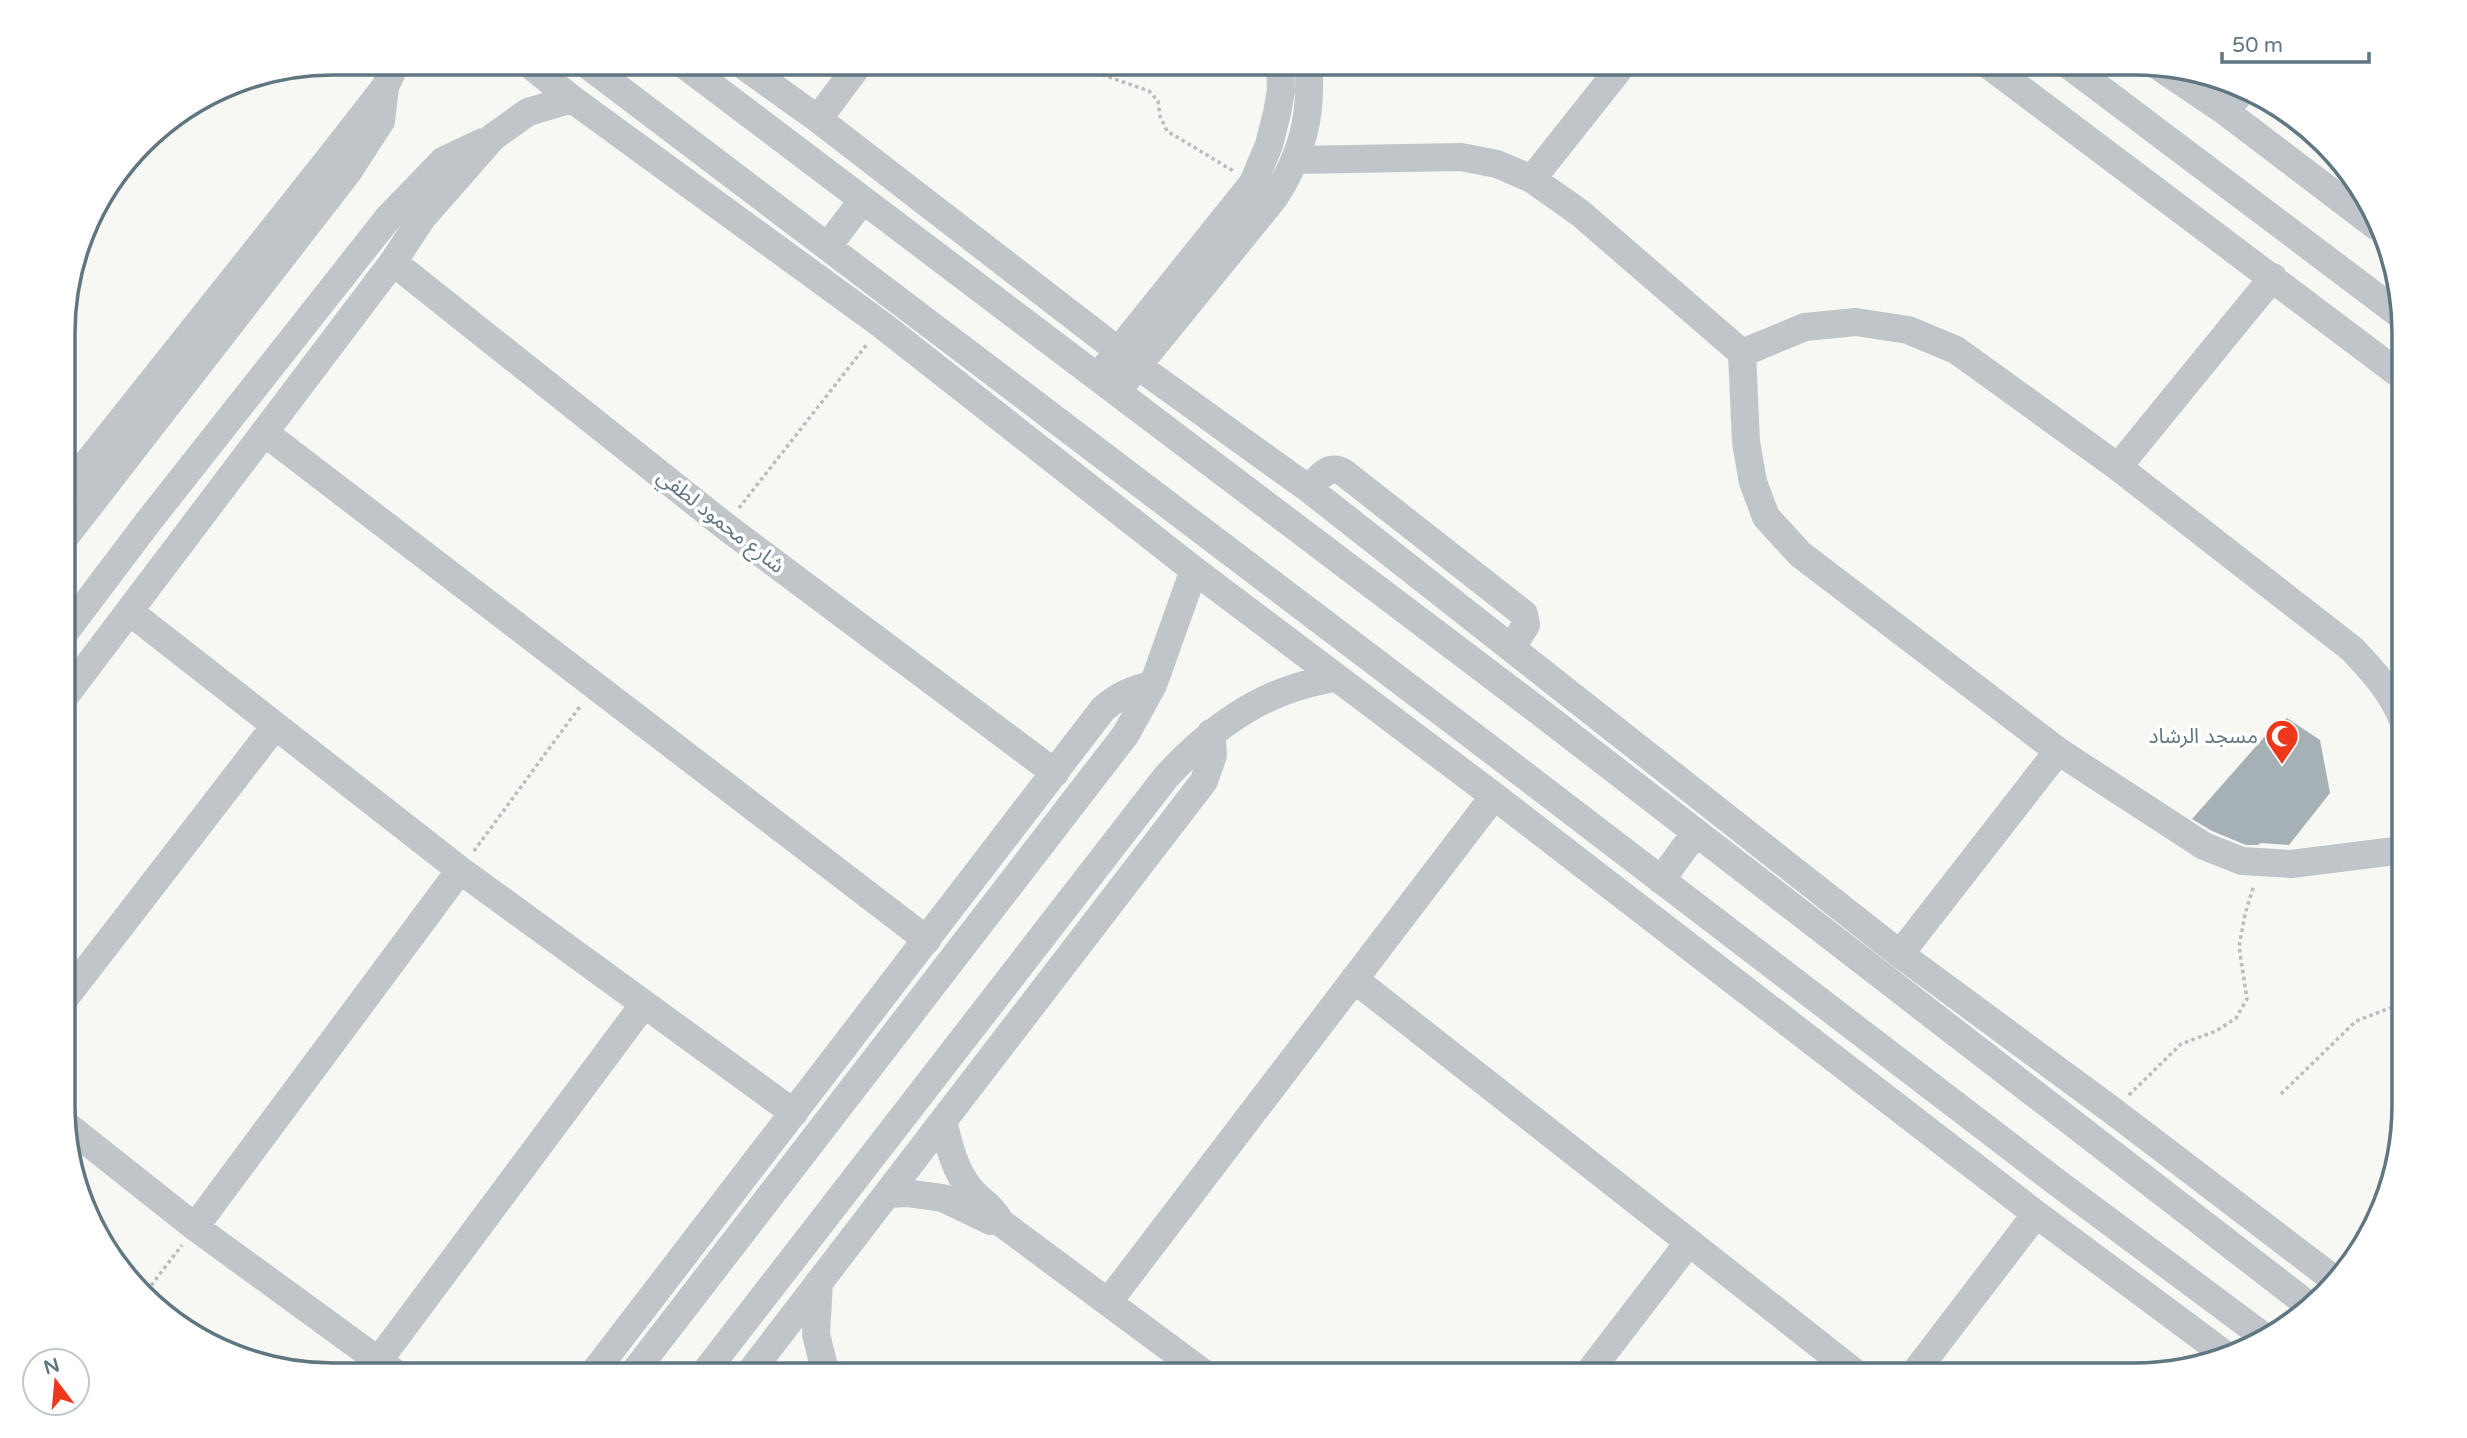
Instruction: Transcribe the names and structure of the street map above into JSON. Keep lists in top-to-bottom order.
{
  "streets": {
    "street": ["شارع محمود لطفي"]
  },
  "places": {
    "mosque": ["مسجد الرشاد"]
  },
  "scale_bar": "50 m",
  "north": "top"
}
